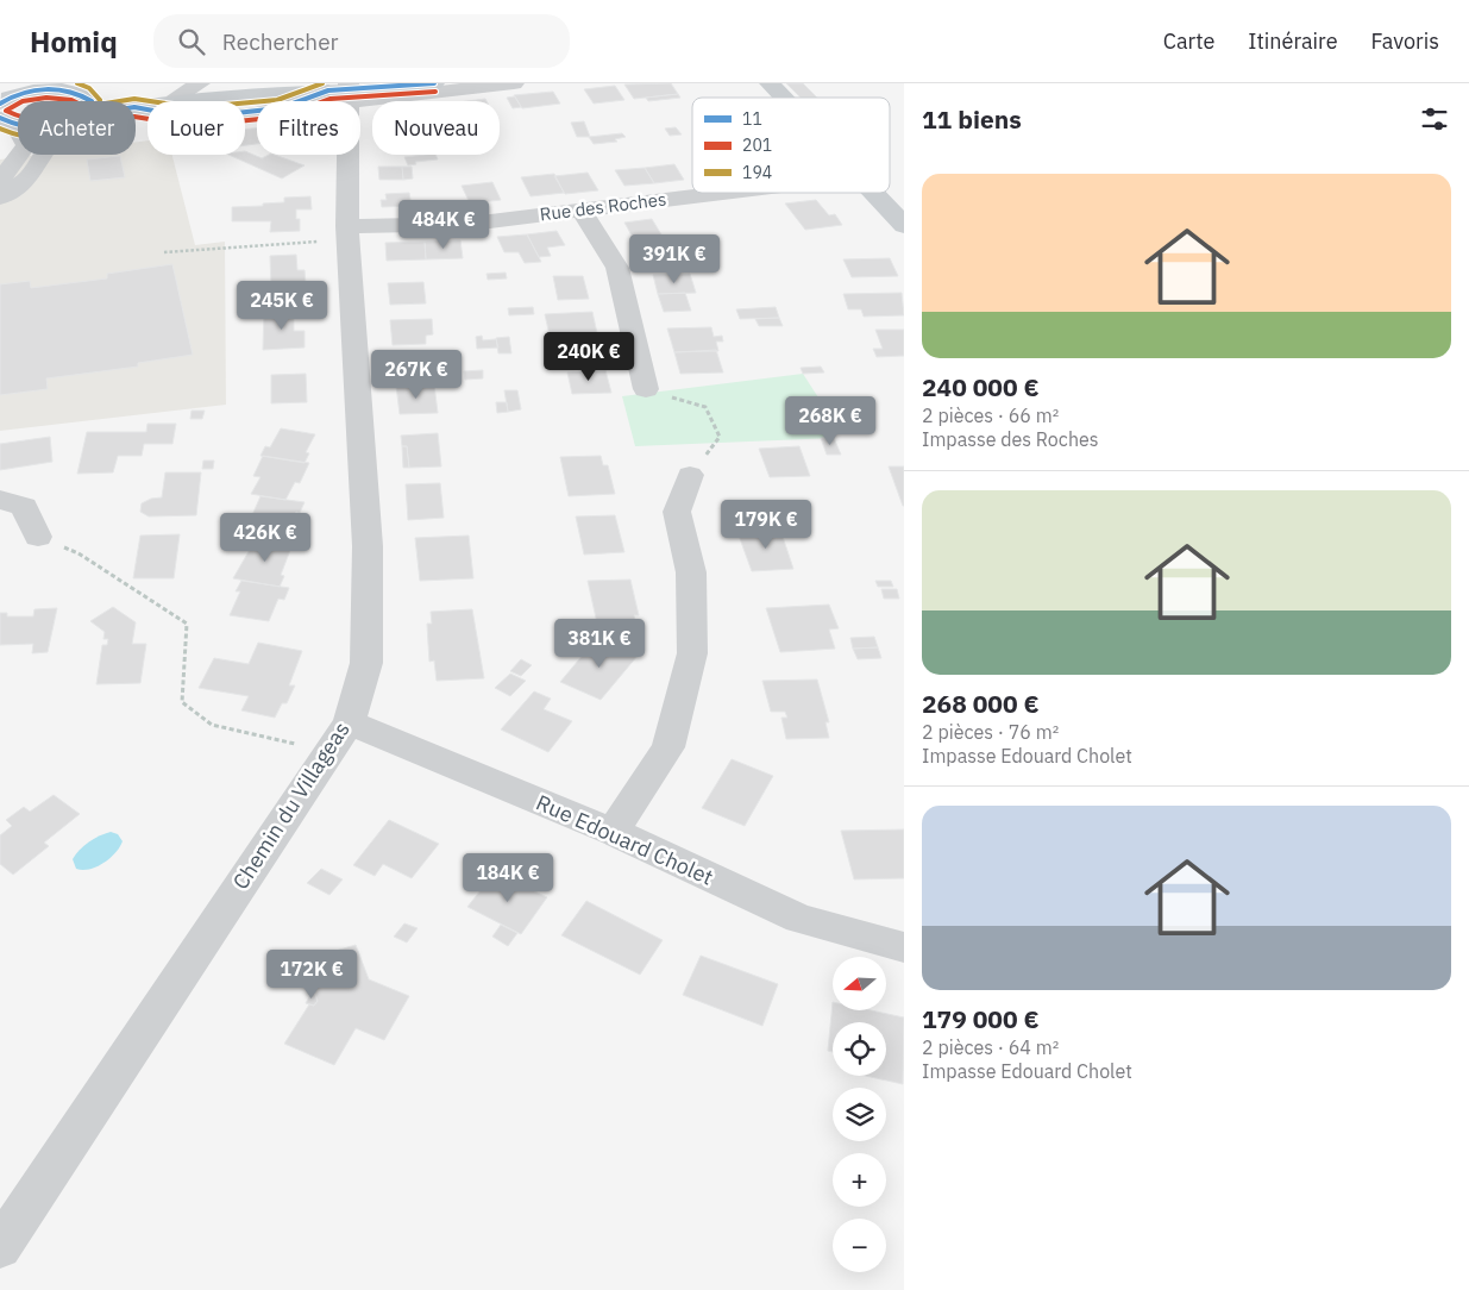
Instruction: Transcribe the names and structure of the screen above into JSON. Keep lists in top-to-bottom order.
{
  "streets": {
    "street": ["Rue des Roches", "Chemin du Villageas", "Rue Edouard Cholet"]
  },
  "crossings": [
    ["Rue des Roches", "Chemin du Villageas"],
    ["Chemin du Villageas", "Rue Edouard Cholet"]
  ],
  "lines": ["transit line 11", "transit line 194", "transit line 201"],
  "legend": ["11", "201", "194"],
  "north": "left",
  "page": {
    "header": "Homiq",
    "search": "Rechercher",
    "nav": ["Carte", "Itinéraire", "Favoris"],
    "heading": "11 biens",
    "chip": [
      "Acheter",
      "Louer",
      "Filtres",
      "Nouveau"
    ],
    "list": [
      {
        "name": "240 000 €",
        "note": "2 pièces · 66 m² · Impasse des Roches"
      },
      {
        "name": "268 000 €",
        "note": "2 pièces · 76 m² · Impasse Edouard Cholet"
      },
      {
        "name": "179 000 €",
        "note": "2 pièces · 64 m² · Impasse Edouard Cholet"
      }
    ],
    "price": [
      "484K €",
      "391K €",
      "245K €",
      "240K €",
      "267K €",
      "268K €",
      "179K €",
      "426K €",
      "381K €",
      "184K €",
      "172K €"
    ],
    "map_buttons": ["+", "−"]
  }
}
